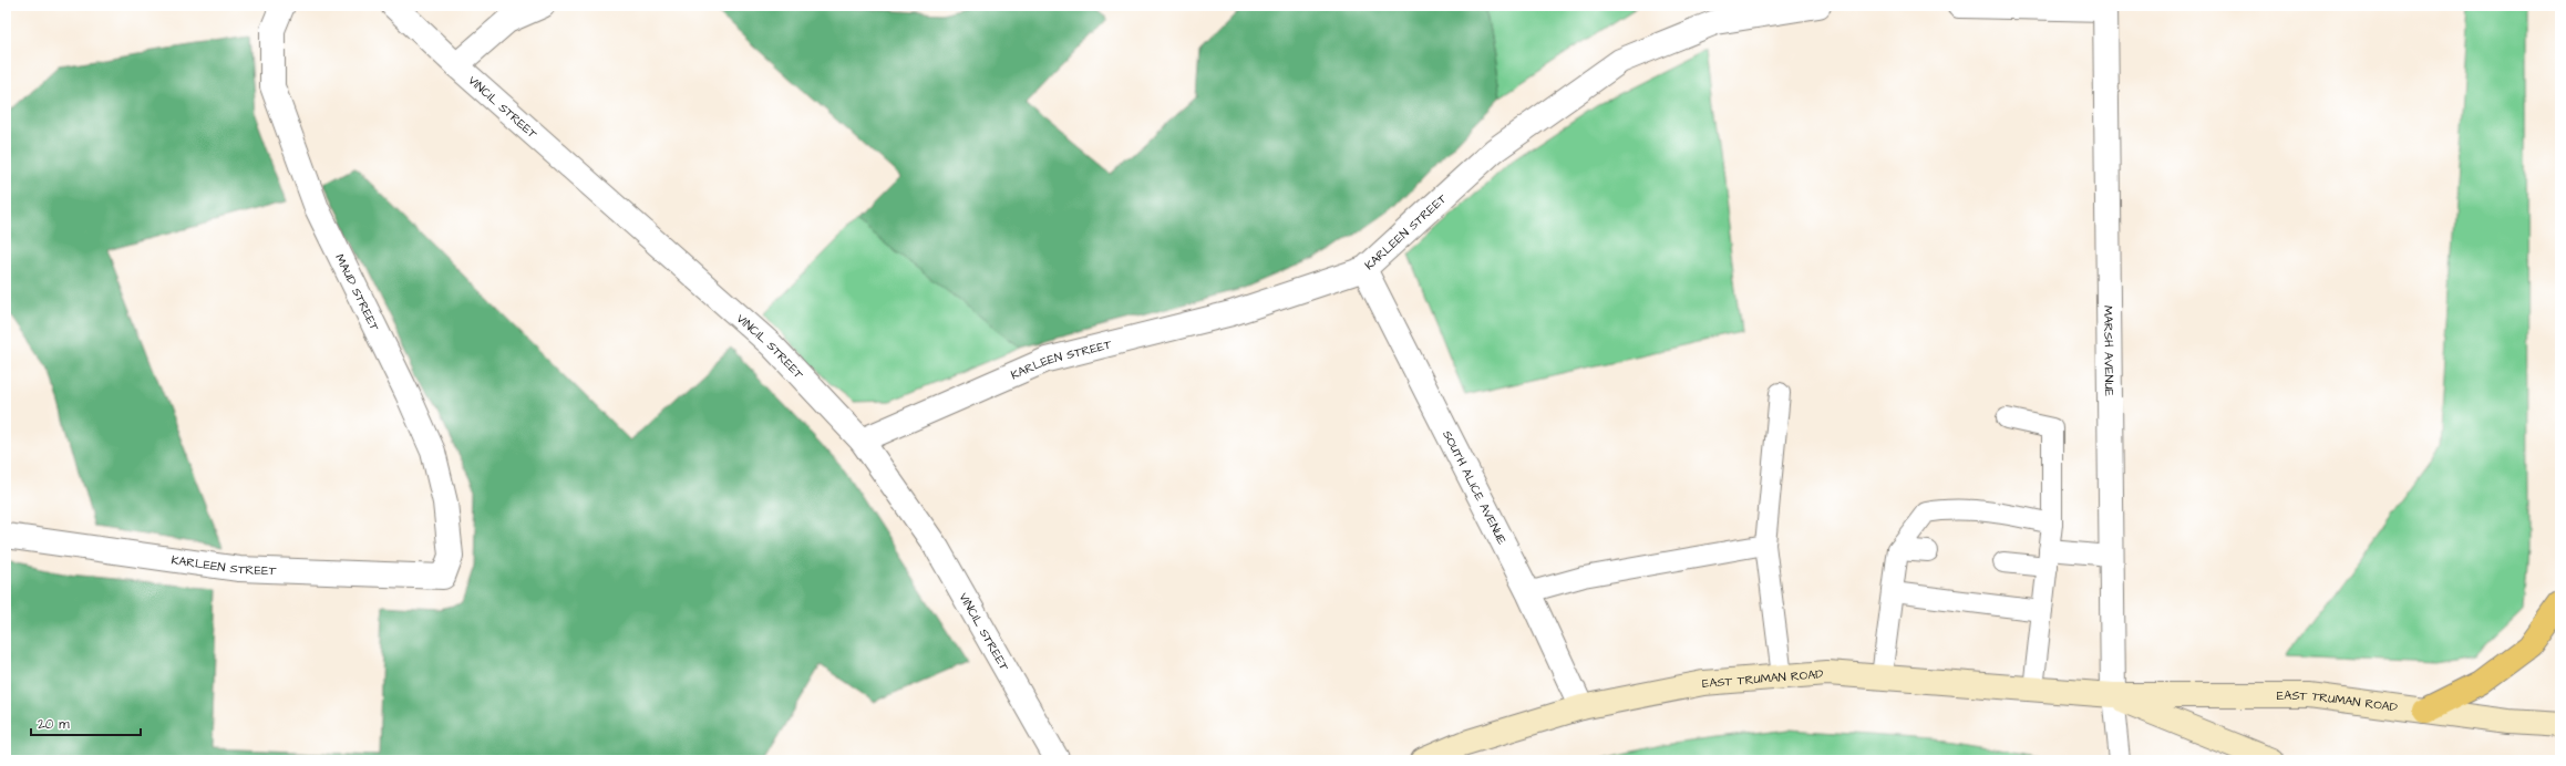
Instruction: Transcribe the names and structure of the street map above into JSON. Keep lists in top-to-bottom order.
{
  "streets": {
    "main road": ["EAST TRUMAN ROAD"],
    "street": [
      "VINCIL STREET",
      "KARLEEN STREET",
      "MAUD STREET",
      "MARSH AVENUE",
      "SOUTH ALICE AVENUE"
    ]
  },
  "crossings": [
    ["VINCIL STREET", "KARLEEN STREET"],
    ["KARLEEN STREET", "MAUD STREET"],
    ["KARLEEN STREET", "SOUTH ALICE AVENUE"],
    ["MARSH AVENUE", "EAST TRUMAN ROAD"],
    ["SOUTH ALICE AVENUE", "EAST TRUMAN ROAD"]
  ],
  "scale_bar": "20 m"
}
